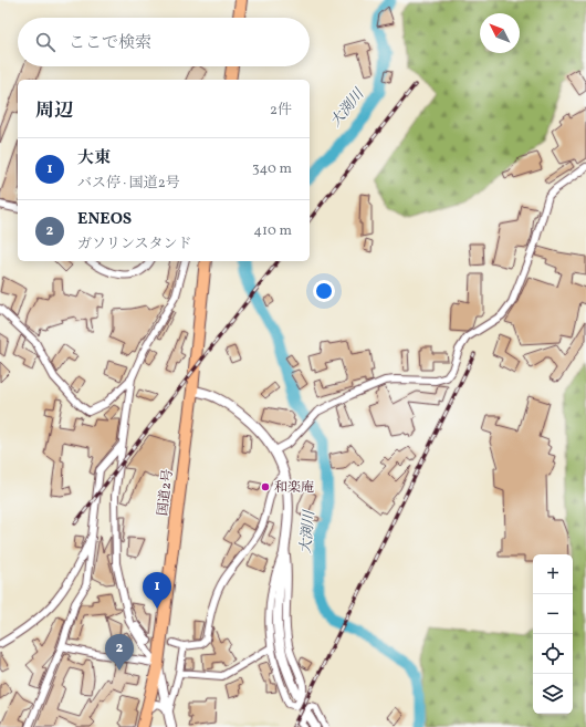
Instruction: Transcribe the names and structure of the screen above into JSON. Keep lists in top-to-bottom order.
{
  "streets": {
    "highway": ["国道2号"]
  },
  "water": ["大渕川"],
  "places": ["和楽庵"],
  "north": "top left",
  "page": {
    "search": "ここで検索",
    "heading": ["周辺", "2件"],
    "list": [
      {
        "mark": "1",
        "name": "大東",
        "note": "バス停 · 国道2号",
        "value": "340 m"
      },
      {
        "mark": "2",
        "name": "ENEOS",
        "note": "ガソリンスタンド",
        "value": "410 m"
      }
    ],
    "map_buttons": ["+", "−"],
    "pins": ["1", "2"]
  }
}
